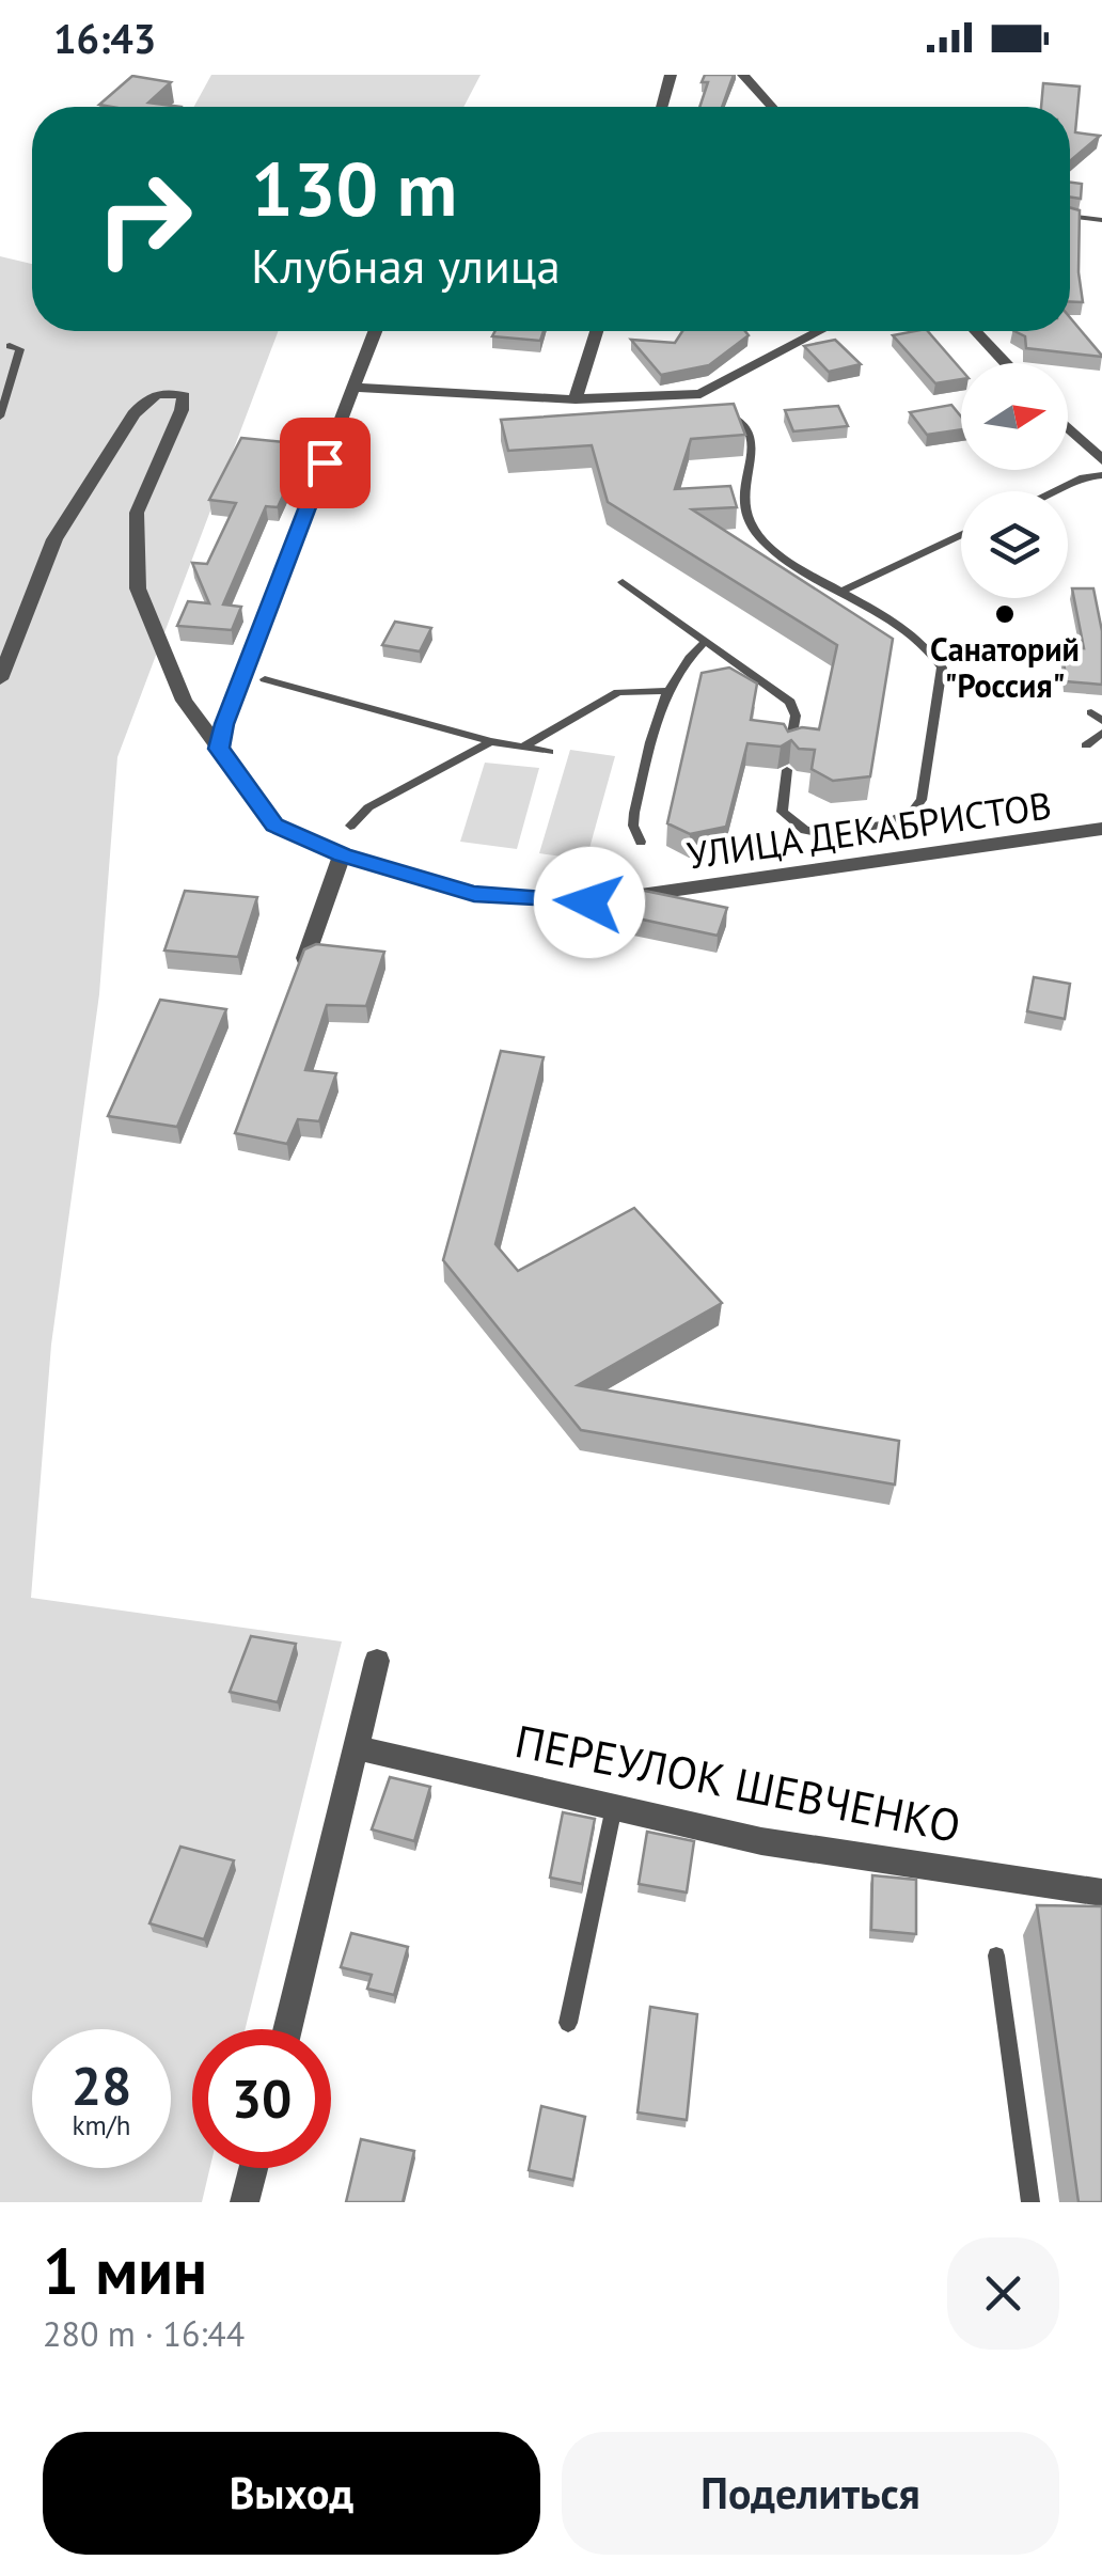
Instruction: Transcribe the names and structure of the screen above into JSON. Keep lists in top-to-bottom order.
{
  "streets": {
    "street": ["УЛИЦА ДЕКАБРИСТОВ", "ПЕРЕУЛОК ШЕВЧЕНКО"]
  },
  "places": ["Санаторий \"Россия\""],
  "north": "right",
  "page": {
    "status": "16:43",
    "turn": ["130 m", "Клубная улица"],
    "speed": "28 km/h",
    "limit": "30",
    "heading": ["1 мин", "280 m · 16:44"],
    "buttons": ["Выход", "Поделиться"]
  }
}
